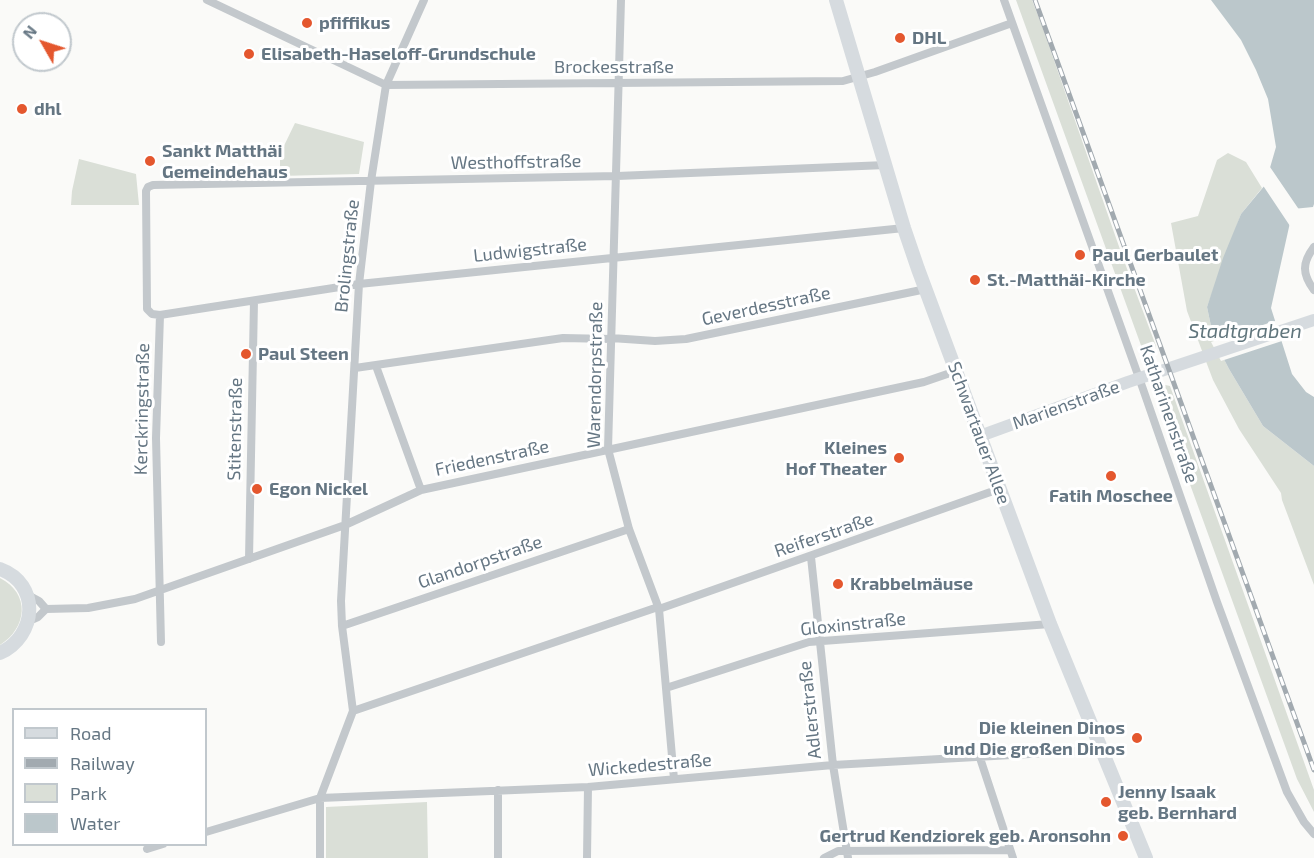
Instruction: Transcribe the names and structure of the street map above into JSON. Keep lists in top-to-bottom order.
{
  "streets": {
    "main road": ["Marienstraße", "Schwartauer Allee"],
    "street": [
      "Brockesstraße",
      "Westhoffstraße",
      "Ludwigstraße",
      "Brolingstraße",
      "Geverdesstraße",
      "Warendorpstraße",
      "Kerckringstraße",
      "Katharinenstraße",
      "Stitenstraße",
      "Friedenstraße",
      "Reiferstraße",
      "Glandorpstraße",
      "Gloxinstraße",
      "Adlerstraße",
      "Wickedestraße"
    ]
  },
  "crossings": [
    ["Brockesstraße", "Brolingstraße"],
    ["Brockesstraße", "Warendorpstraße"],
    ["Brockesstraße", "Katharinenstraße"],
    ["Brockesstraße", "Schwartauer Allee"],
    ["Westhoffstraße", "Ludwigstraße"],
    ["Westhoffstraße", "Brolingstraße"],
    ["Westhoffstraße", "Warendorpstraße"],
    ["Westhoffstraße", "Kerckringstraße"],
    ["Westhoffstraße", "Schwartauer Allee"],
    ["Ludwigstraße", "Brolingstraße"],
    ["Ludwigstraße", "Warendorpstraße"],
    ["Ludwigstraße", "Kerckringstraße"],
    ["Ludwigstraße", "Stitenstraße"],
    ["Ludwigstraße", "Schwartauer Allee"],
    ["Brolingstraße", "Geverdesstraße"],
    ["Brolingstraße", "Friedenstraße"],
    ["Brolingstraße", "Reiferstraße"],
    ["Brolingstraße", "Glandorpstraße"],
    ["Geverdesstraße", "Warendorpstraße"],
    ["Geverdesstraße", "Schwartauer Allee"],
    ["Warendorpstraße", "Friedenstraße"],
    ["Warendorpstraße", "Reiferstraße"],
    ["Warendorpstraße", "Glandorpstraße"],
    ["Warendorpstraße", "Gloxinstraße"],
    ["Warendorpstraße", "Wickedestraße"],
    ["Marienstraße", "Katharinenstraße"],
    ["Marienstraße", "Schwartauer Allee"],
    ["Kerckringstraße", "Friedenstraße"],
    ["Stitenstraße", "Friedenstraße"],
    ["Schwartauer Allee", "Friedenstraße"],
    ["Schwartauer Allee", "Reiferstraße"],
    ["Schwartauer Allee", "Gloxinstraße"],
    ["Schwartauer Allee", "Wickedestraße"],
    ["Reiferstraße", "Adlerstraße"],
    ["Gloxinstraße", "Adlerstraße"],
    ["Adlerstraße", "Wickedestraße"]
  ],
  "water": ["Stadtgraben"],
  "places": [
    "pfiffikus",
    "DHL",
    "Elisabeth-Haseloff-Grundschule",
    "dhl",
    "Sankt Matthäi Gemeindehaus",
    "Paul Gerbaulet",
    "St.-Matthäi-Kirche",
    "Paul Steen",
    "Kleines Hof Theater",
    "Fatih Moschee",
    "Egon Nickel",
    "Krabbelmäuse",
    "Die kleinen Dinos und Die großen Dinos",
    "Jenny Isaak geb. Bernhard",
    "Gertrud Kendziorek geb. Aronsohn"
  ],
  "legend": [
    "Road",
    "Railway",
    "Park",
    "Water"
  ],
  "north": "top left"
}
